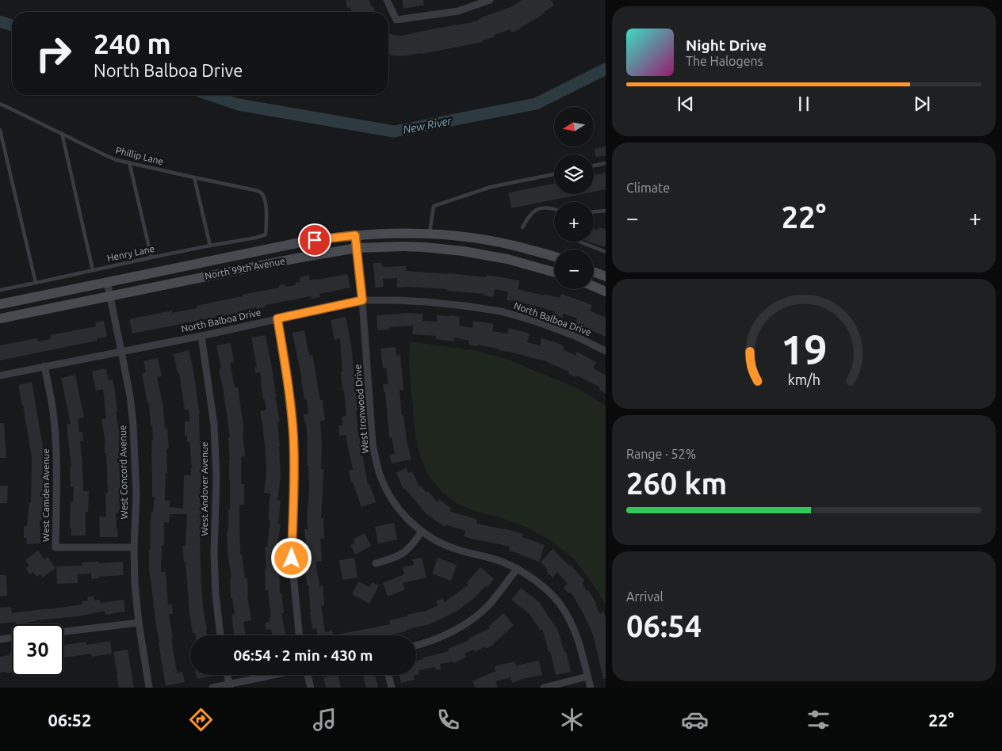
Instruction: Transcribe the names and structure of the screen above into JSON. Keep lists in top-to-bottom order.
{
  "streets": {
    "main road": ["North 99th Avenue"],
    "street": [
      "North Balboa Drive",
      "West Ironwood Drive",
      "West Concord Avenue",
      "West Andover Avenue",
      "West Camden Avenue"
    ],
    "lane": ["Phillip Lane", "Henry Lane"]
  },
  "crossings": [
    ["Phillip Lane", "Henry Lane"],
    ["North 99th Avenue", "West Ironwood Drive"],
    ["North 99th Avenue", "West Concord Avenue"],
    ["North Balboa Drive", "West Ironwood Drive"],
    ["North Balboa Drive", "West Concord Avenue"],
    ["North Balboa Drive", "West Andover Avenue"],
    ["North Balboa Drive", "West Camden Avenue"],
    ["West Concord Avenue", "West Camden Avenue"]
  ],
  "water": ["New River"],
  "north": "left",
  "page": {
    "turn": ["240 m", "North Balboa Drive"],
    "song": ["Night Drive", "The Halogens"],
    "map_buttons": ["+", "−"],
    "tile": [
      "Climate",
      ["Range · 52%", "260 km"],
      ["Arrival", "06:54"]
    ],
    "heat": ["−", "22°", "+"],
    "limit": "30",
    "trip": "06:54 · 2 min · 430 m",
    "tabs": ["06:52", "22°"],
    "gauge": ["19", "km/h"]
  }
}
